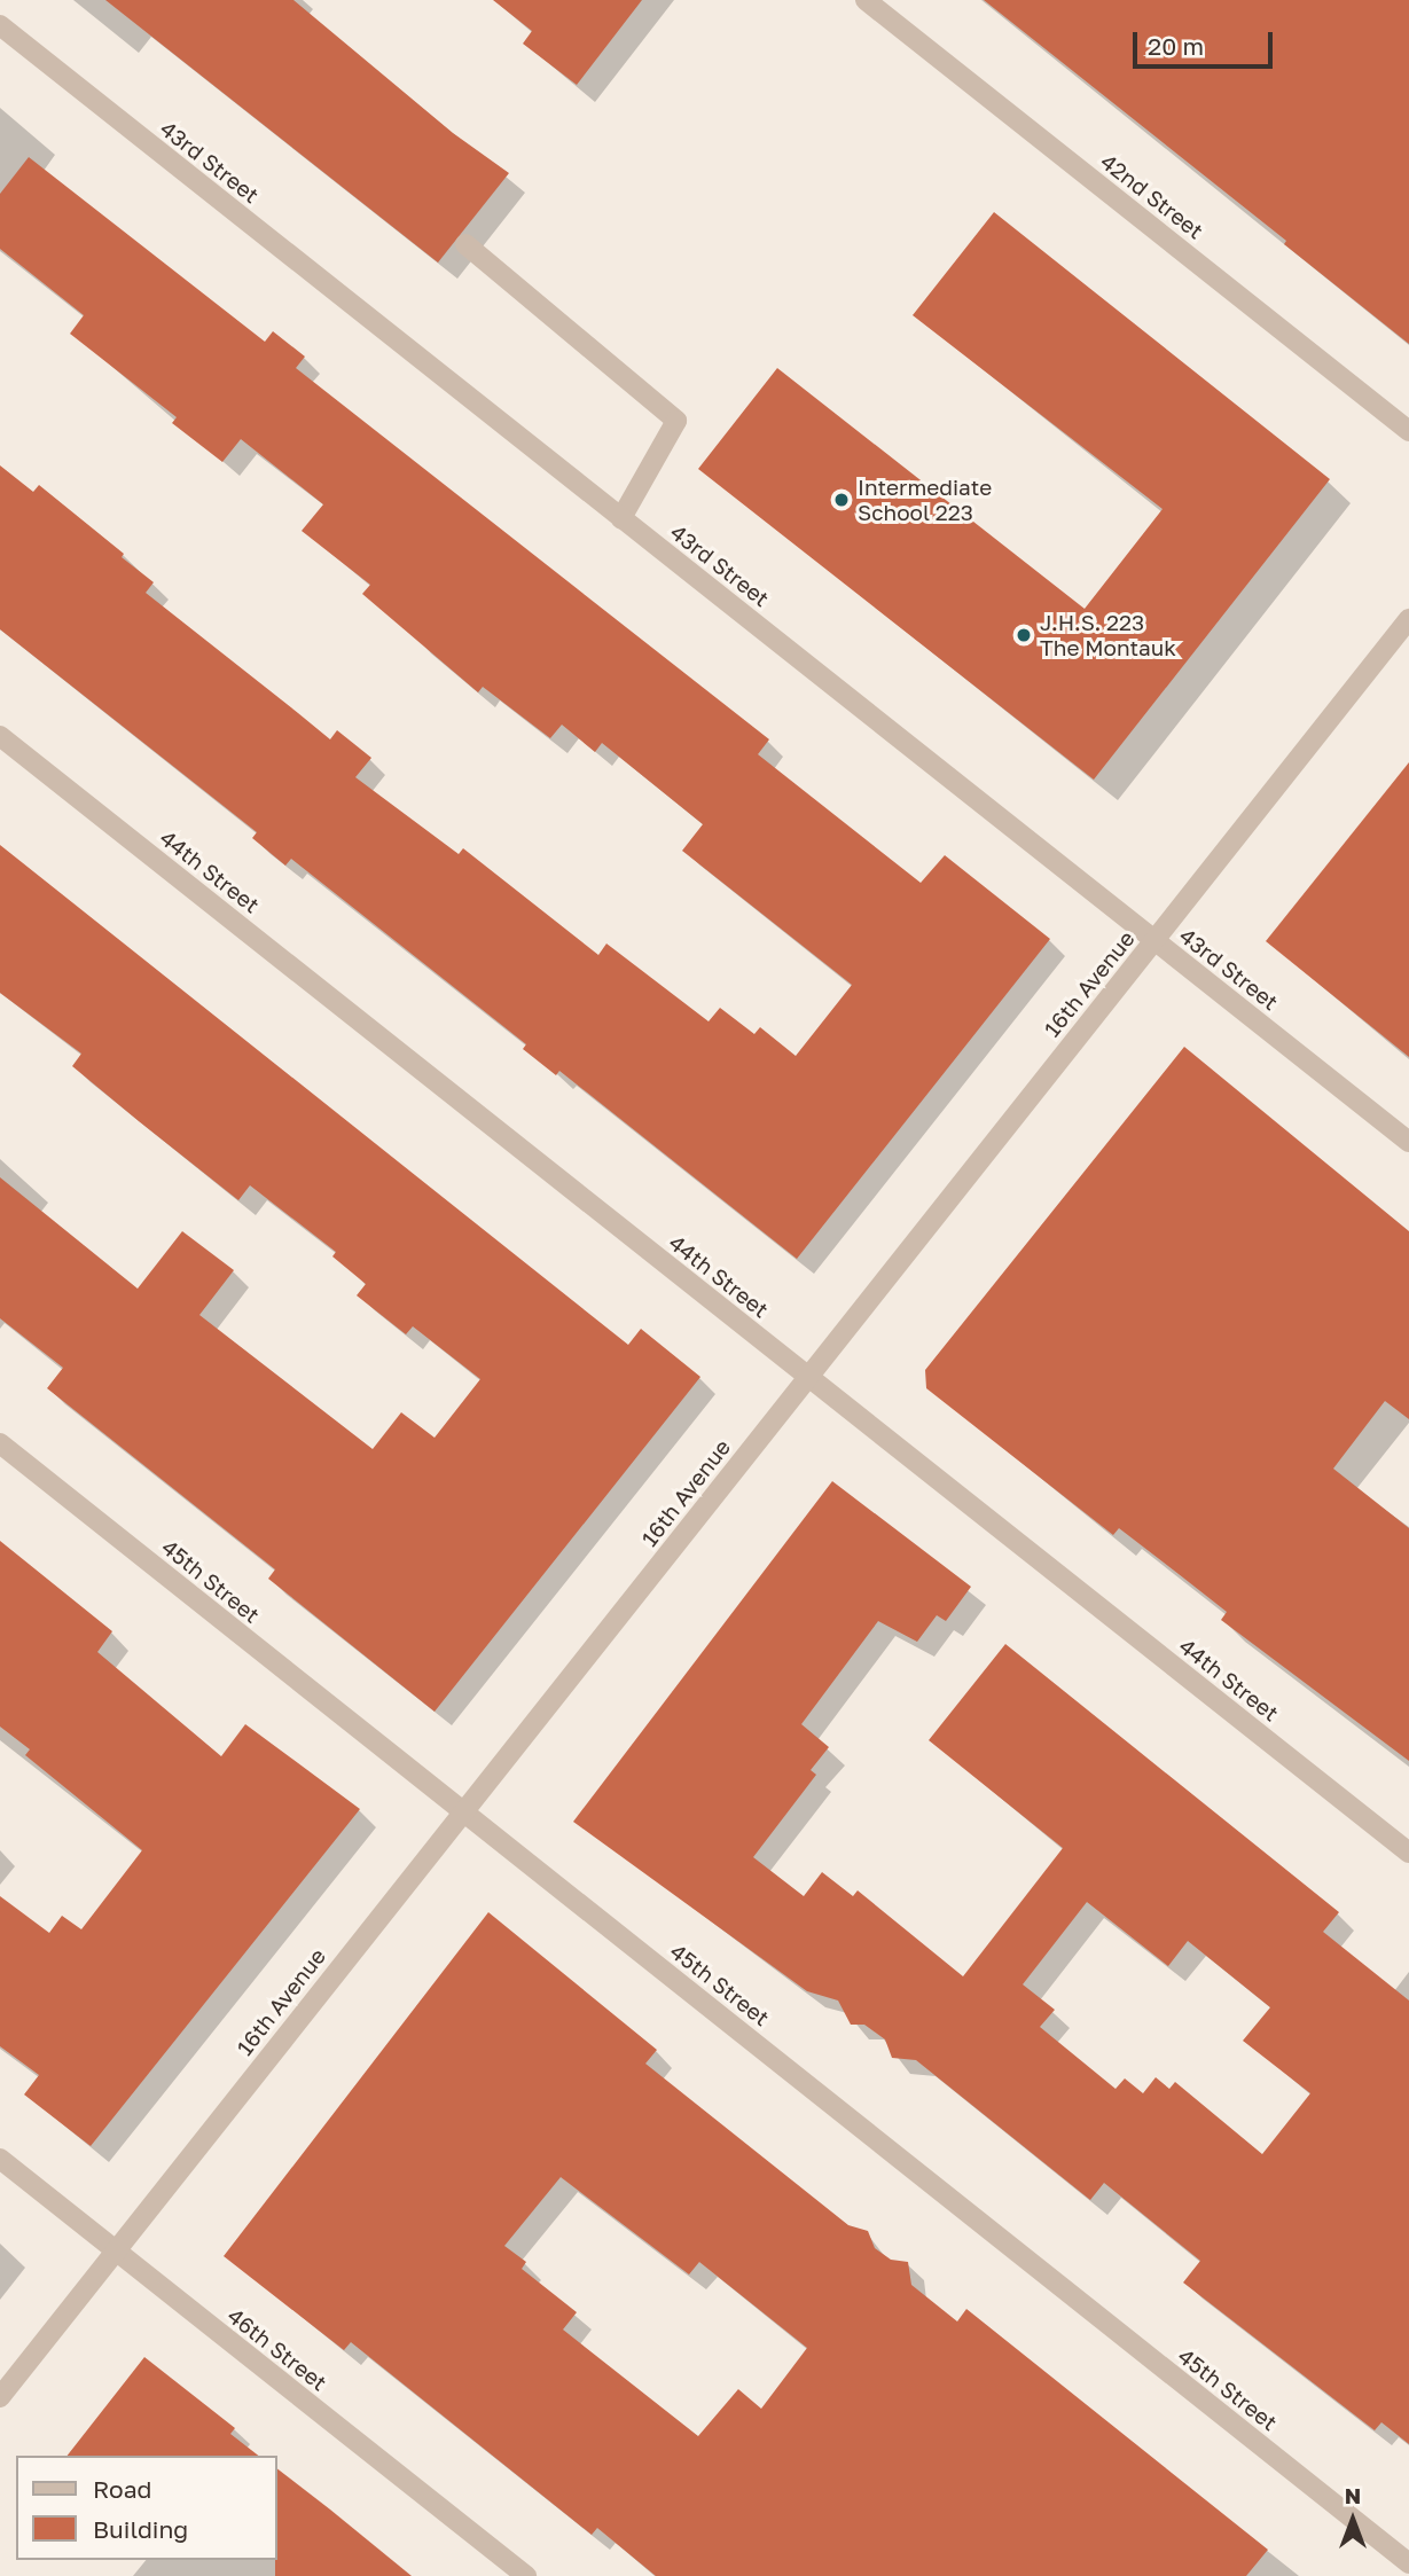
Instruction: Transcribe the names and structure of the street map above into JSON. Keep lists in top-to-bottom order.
{
  "streets": {
    "street": [
      "43rd Street",
      "42nd Street",
      "44th Street",
      "16th Avenue",
      "45th Street",
      "46th Street"
    ]
  },
  "crossings": [
    ["43rd Street", "16th Avenue"],
    ["44th Street", "16th Avenue"],
    ["16th Avenue", "45th Street"],
    ["16th Avenue", "46th Street"]
  ],
  "places": ["Intermediate School 223", "J.H.S. 223 The Montauk"],
  "legend": ["Road", "Building"],
  "scale_bar": "20 m",
  "north": "top"
}
